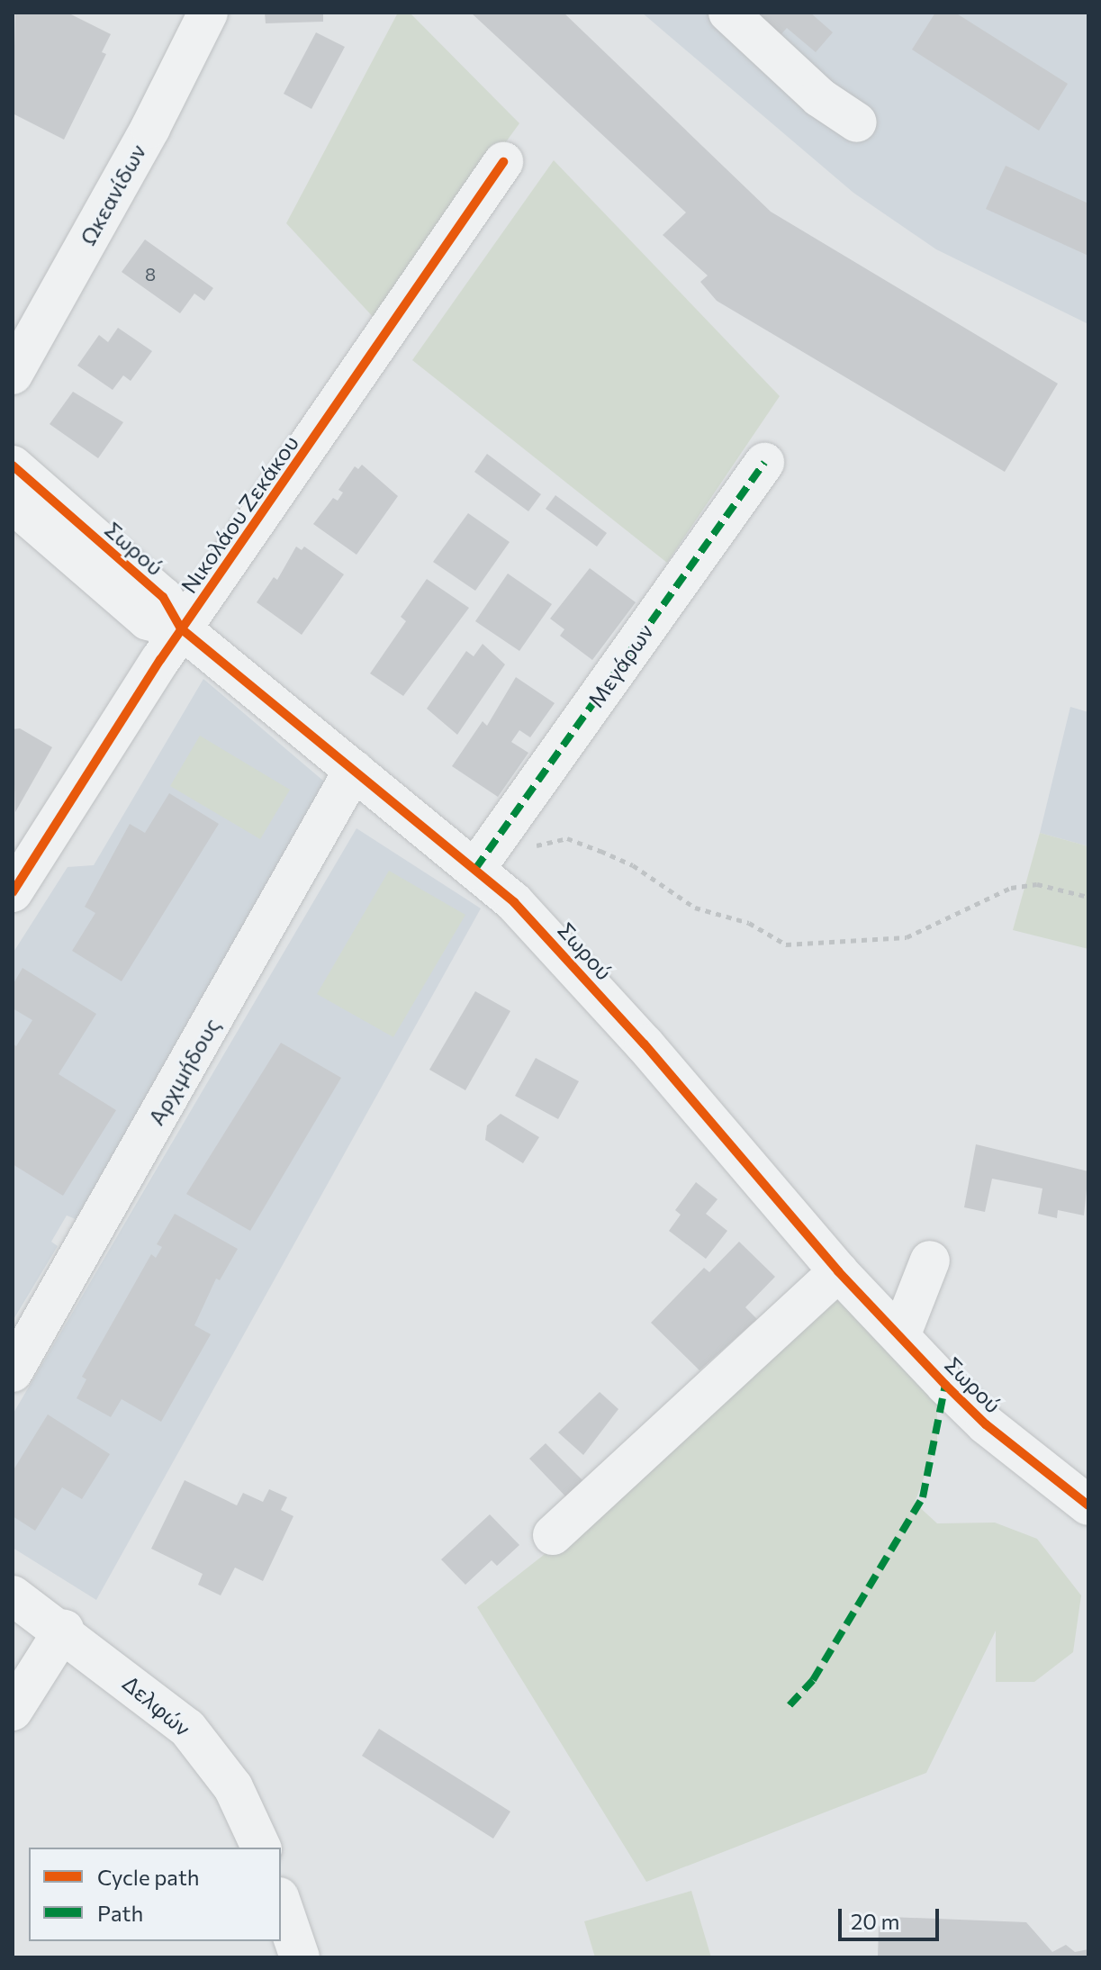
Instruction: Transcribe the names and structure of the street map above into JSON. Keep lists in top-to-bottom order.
{
  "streets": {
    "street": [
      "Ωκεανίδων",
      "Νικολάου Ζεκάκου",
      "Σωρού",
      "Μεγάρων",
      "Αρχιμήδους",
      "Δελφών"
    ]
  },
  "crossings": [
    ["Νικολάου Ζεκάκου", "Σωρού"],
    ["Σωρού", "Μεγάρων"],
    ["Σωρού", "Αρχιμήδους"]
  ],
  "house_numbers": ["8"],
  "legend": ["Cycle path", "Path"],
  "scale_bar": "20 m"
}
